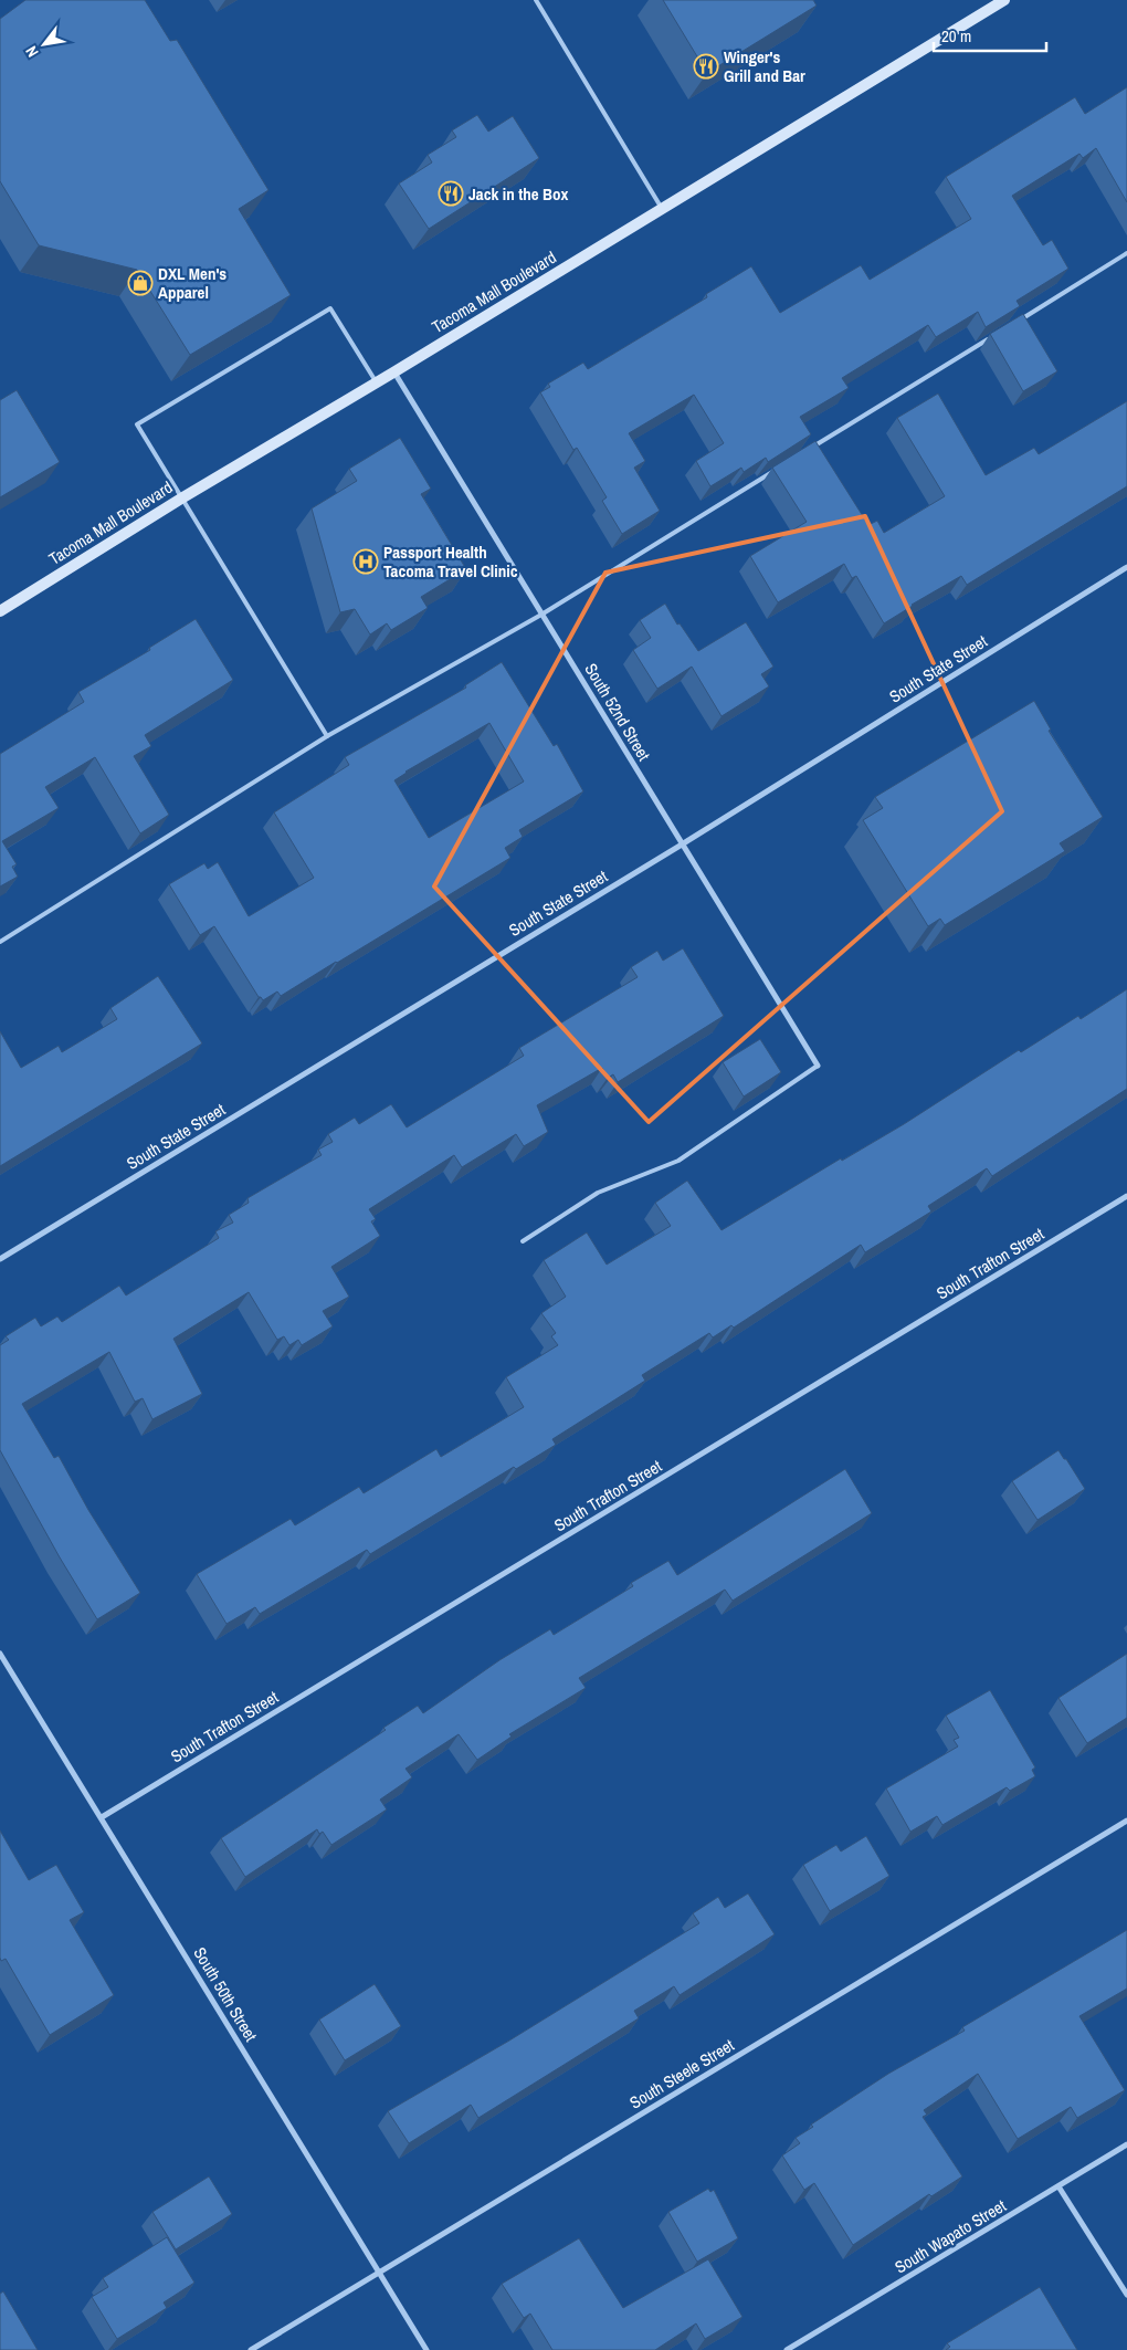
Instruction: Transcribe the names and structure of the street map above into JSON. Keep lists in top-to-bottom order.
{
  "streets": {
    "main road": ["Tacoma Mall Boulevard"],
    "street": [
      "South State Street",
      "South 52nd Street",
      "South Trafton Street",
      "South 50th Street",
      "South Steele Street",
      "South Wapato Street"
    ]
  },
  "crossings": [
    ["Tacoma Mall Boulevard", "South 52nd Street"],
    ["South State Street", "South 52nd Street"],
    ["South Trafton Street", "South 50th Street"],
    ["South 50th Street", "South Steele Street"]
  ],
  "places": {
    "restaurant": ["Winger's Grill and Bar", "Jack in the Box"],
    "shop": ["DXL Men's Apparel"],
    "hospital": ["Passport Health Tacoma Travel Clinic"]
  },
  "scale_bar": "20 m",
  "north": "bottom left"
}
